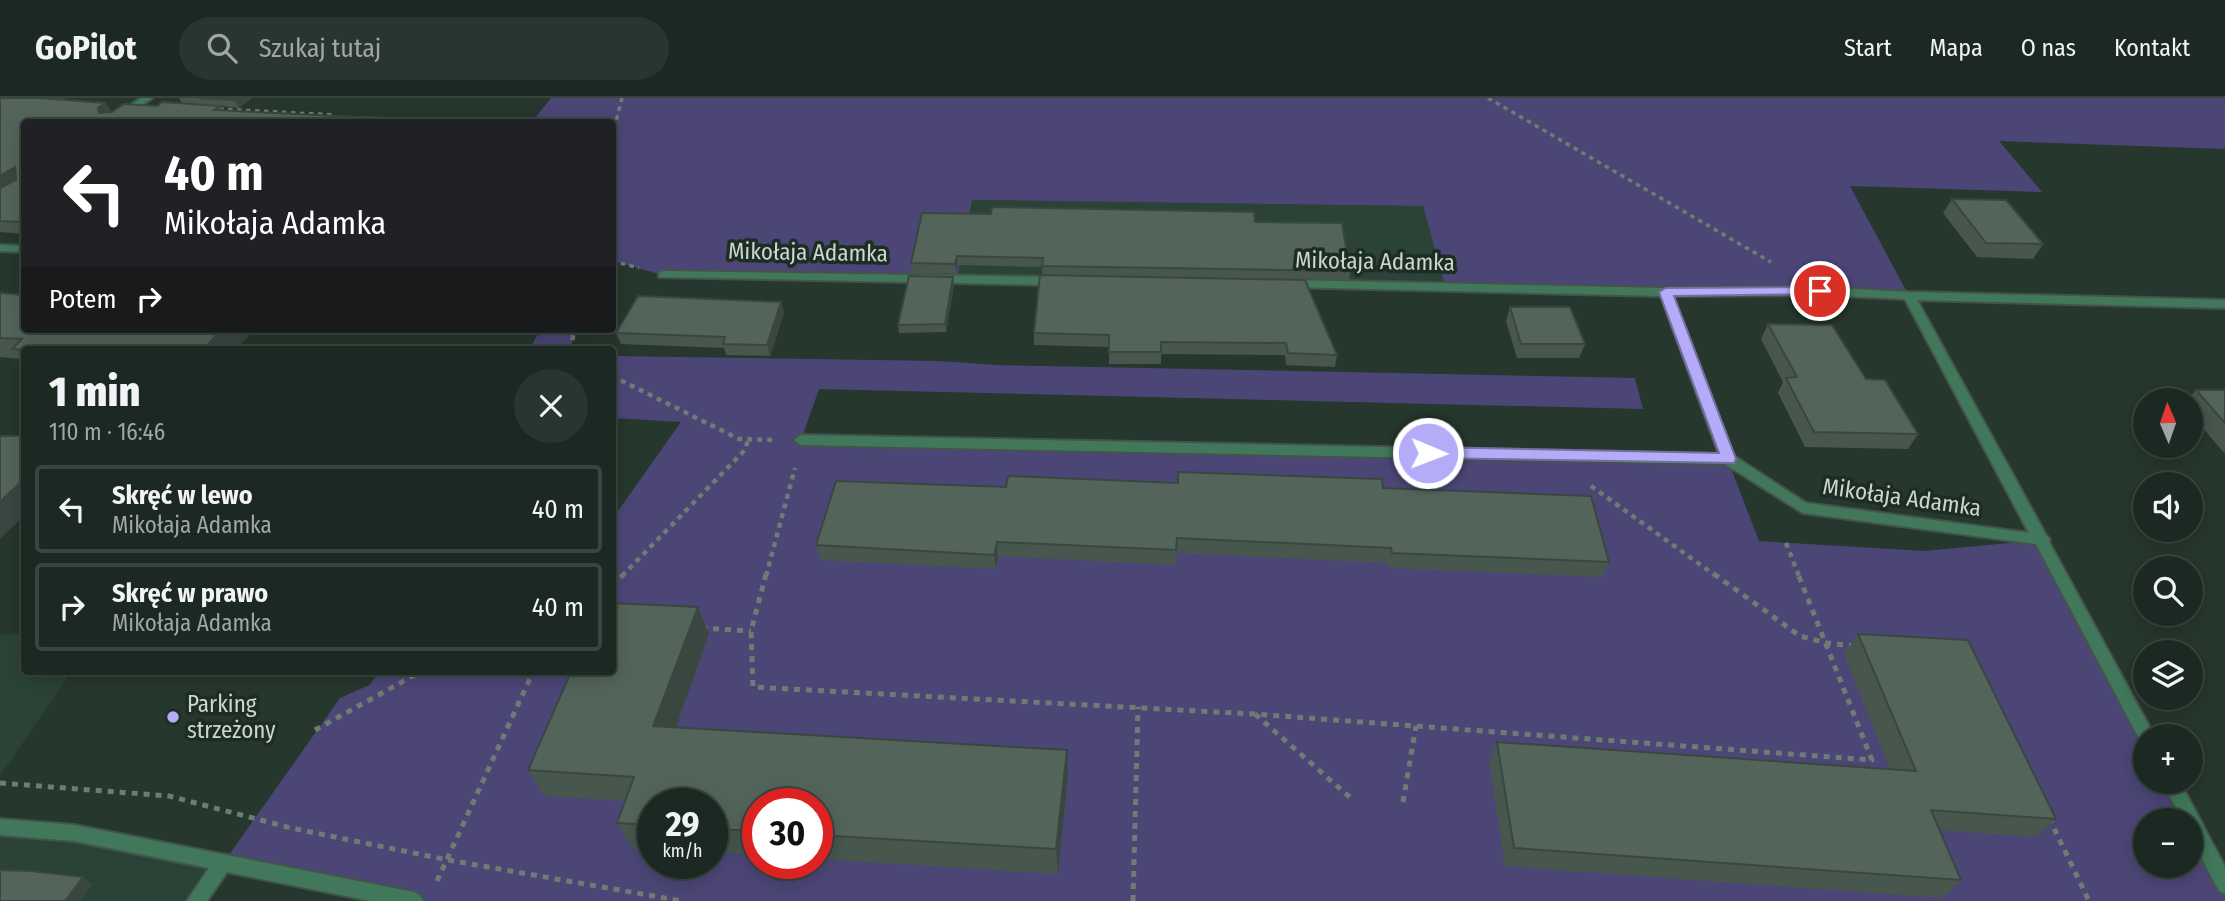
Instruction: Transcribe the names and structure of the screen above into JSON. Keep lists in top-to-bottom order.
{
  "streets": {
    "street": ["Mikołaja Adamka"]
  },
  "places": ["Parking strzeżony"],
  "north": "top",
  "page": {
    "header": "GoPilot",
    "search": "Szukaj tutaj",
    "nav": [
      "Start",
      "Mapa",
      "O nas",
      "Kontakt"
    ],
    "turn": ["40 m", "Mikołaja Adamka"],
    "then": "Potem",
    "heading": ["1 min", "110 m · 16:46"],
    "map_buttons": ["+", "−"],
    "list": [
      {
        "name": "Skręć w lewo",
        "note": "Mikołaja Adamka",
        "value": "40 m"
      },
      {
        "name": "Skręć w prawo",
        "note": "Mikołaja Adamka",
        "value": "40 m"
      }
    ],
    "speed": "29 km/h",
    "limit": "30"
  }
}
